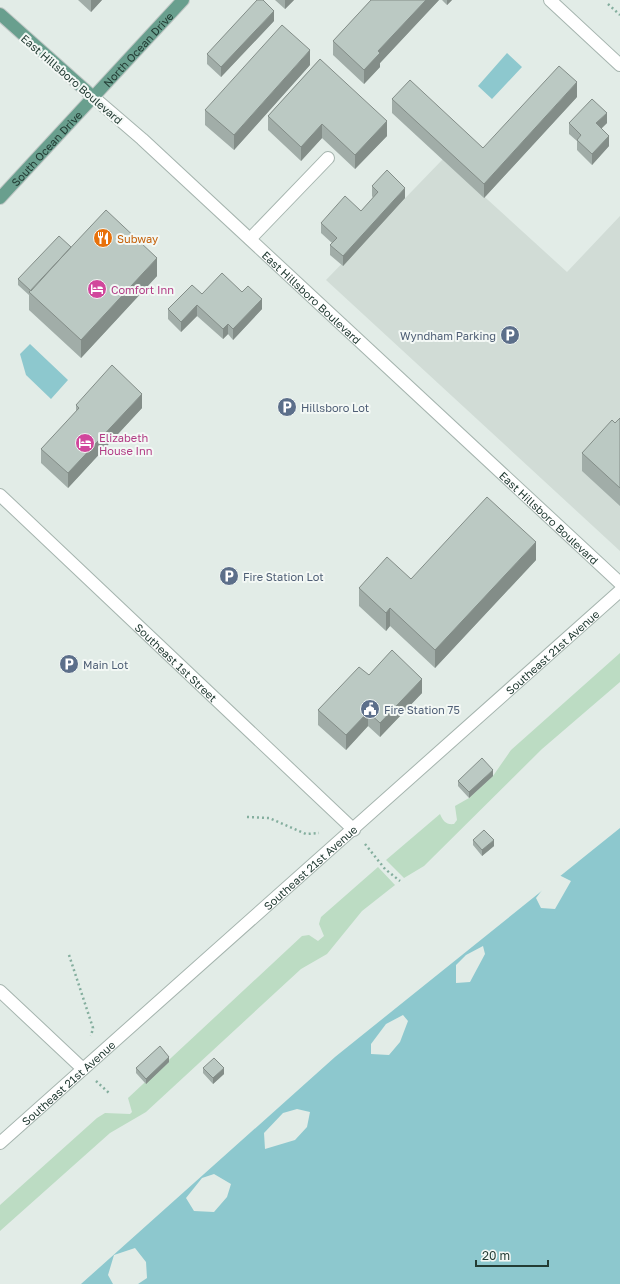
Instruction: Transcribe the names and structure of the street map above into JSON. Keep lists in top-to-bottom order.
{
  "streets": {
    "main road": ["North Ocean Drive", "East Hillsboro Boulevard", "South Ocean Drive"],
    "street": ["Southeast 21st Avenue", "Southeast 1st Street"]
  },
  "crossings": [
    ["North Ocean Drive", "East Hillsboro Boulevard"],
    ["North Ocean Drive", "South Ocean Drive"],
    ["East Hillsboro Boulevard", "South Ocean Drive"],
    ["Southeast 21st Avenue", "Southeast 1st Street"]
  ],
  "places": {
    "restaurant": ["Subway"],
    "hotel": ["Comfort Inn", "Elizabeth House Inn"],
    "parking": [
      "Wyndham Parking",
      "Hillsboro Lot",
      "Fire Station Lot",
      "Main Lot"
    ],
    "public building": ["Fire Station 75"]
  },
  "scale_bar": "20 m"
}
